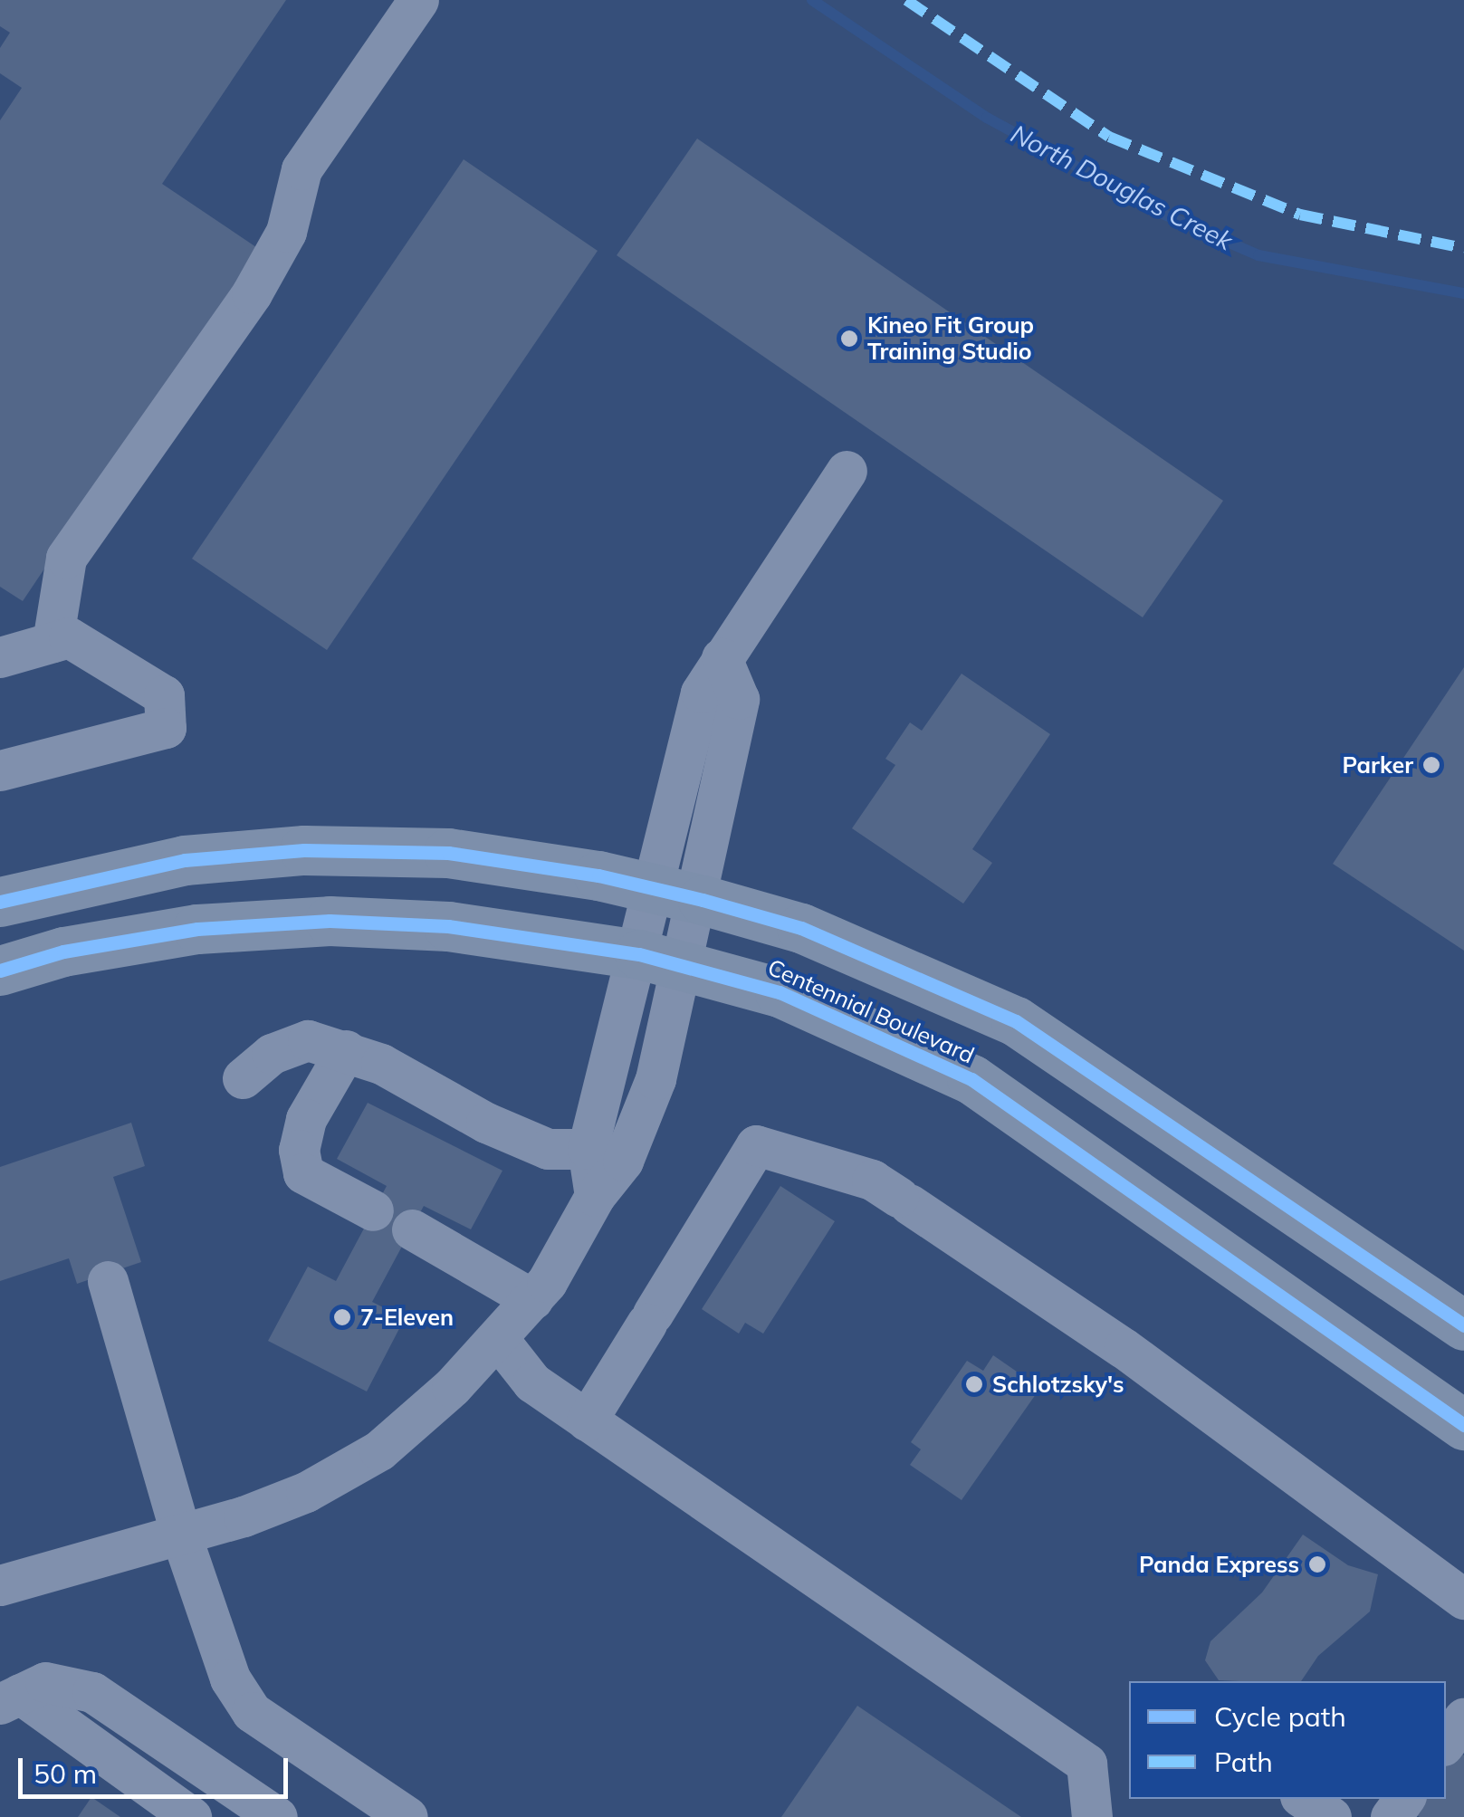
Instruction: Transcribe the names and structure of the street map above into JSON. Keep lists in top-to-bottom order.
{
  "streets": {
    "main road": ["Centennial Boulevard"]
  },
  "water": ["North Douglas Creek"],
  "places": [
    "Kineo Fit Group Training Studio",
    "Parker",
    "7-Eleven",
    "Schlotzsky's",
    "Panda Express"
  ],
  "legend": ["Cycle path", "Path"],
  "scale_bar": "50 m"
}
